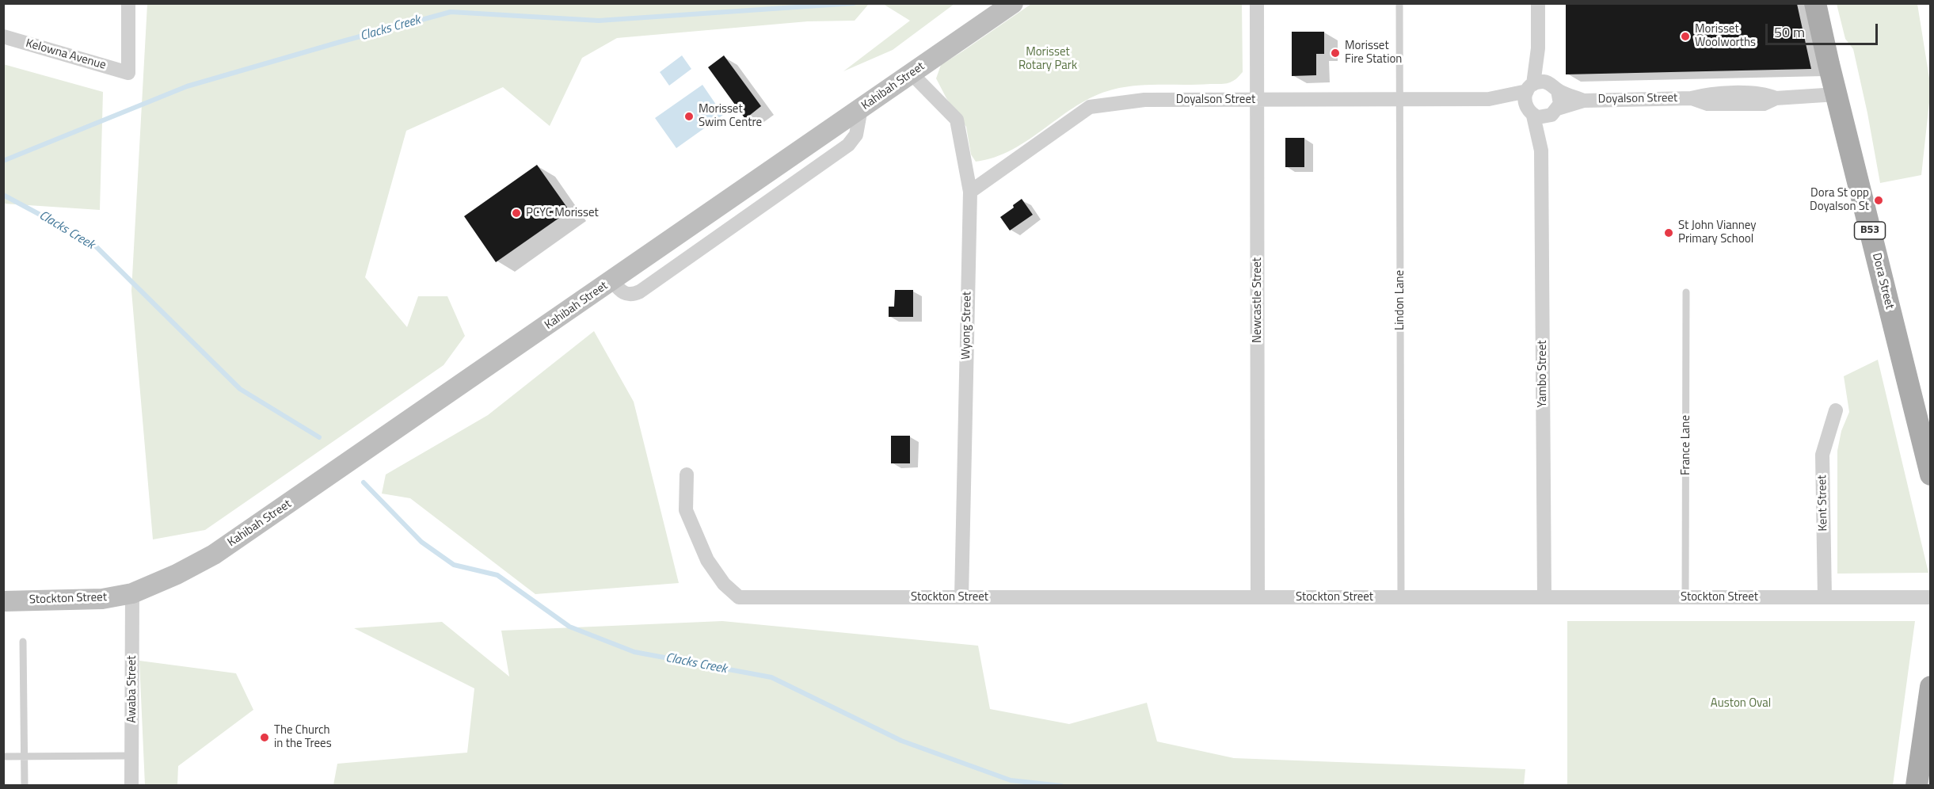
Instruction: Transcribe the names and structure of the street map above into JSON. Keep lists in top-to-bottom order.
{
  "streets": {
    "main road": ["B53", "Dora Street"],
    "street": [
      "Kelowna Avenue",
      "Kahibah Street",
      "Doyalson Street",
      "Newcastle Street",
      "Wyong Street",
      "Yambo Street",
      "Kent Street",
      "Stockton Street",
      "Awaba Street"
    ],
    "lane": ["Lindon Lane", "France Lane"]
  },
  "crossings": [
    ["Kahibah Street", "Wyong Street"],
    ["Kahibah Street", "Stockton Street"],
    ["Kahibah Street", "Awaba Street"],
    ["Doyalson Street", "Dora Street"],
    ["Doyalson Street", "Newcastle Street"],
    ["Doyalson Street", "Lindon Lane"],
    ["Doyalson Street", "Wyong Street"],
    ["Doyalson Street", "Yambo Street"],
    ["Newcastle Street", "Stockton Street"],
    ["Lindon Lane", "Stockton Street"],
    ["Wyong Street", "Stockton Street"],
    ["Yambo Street", "Stockton Street"],
    ["France Lane", "Stockton Street"],
    ["Kent Street", "Stockton Street"],
    ["Stockton Street", "Awaba Street"]
  ],
  "water": ["Clacks Creek"],
  "parks": ["Morisset Rotary Park", "Auston Oval"],
  "places": [
    "Morisset Woolworths",
    "Morisset Fire Station",
    "Morisset Swim Centre",
    "Dora St opp Doyalson St",
    "PCYC Morisset",
    "St John Vianney Primary School",
    "The Church in the Trees"
  ],
  "scale_bar": "50 m"
}
